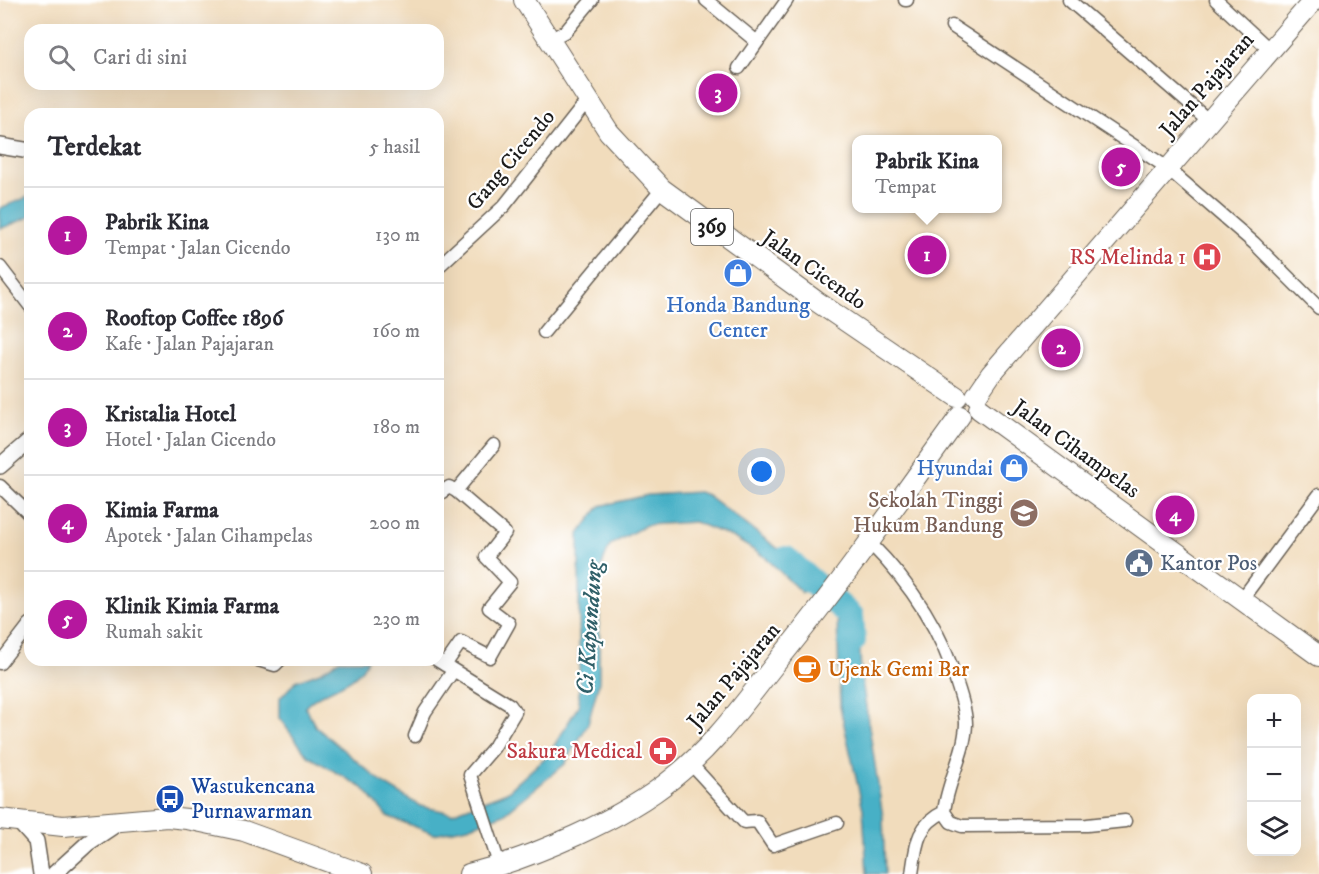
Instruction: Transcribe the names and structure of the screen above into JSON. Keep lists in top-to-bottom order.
{
  "streets": {
    "main road": [
      "Jalan Pajajaran",
      "369",
      "Jalan Cicendo",
      "Jalan Cihampelas"
    ],
    "street": ["Gang Cicendo"]
  },
  "crossings": [
    ["Jalan Pajajaran", "Jalan Cicendo"],
    ["Jalan Pajajaran", "Jalan Cihampelas"],
    ["Gang Cicendo", "Jalan Cicendo"],
    ["Jalan Cicendo", "Jalan Cihampelas"]
  ],
  "water": ["Ci Kapundung"],
  "places": {
    "hospital": ["RS Melinda 1"],
    "shop": ["Honda Bandung Center", "Hyundai"],
    "school or university": ["Sekolah Tinggi Hukum Bandung"],
    "public building": ["Kantor Pos"],
    "cafe": ["Ujenk Gemi Bar"],
    "pharmacy": ["Sakura Medical"],
    "bus stop": ["Wastukencana Purnawarman"]
  },
  "page": {
    "search": "Cari di sini",
    "pins": [
      "3",
      "5",
      "1",
      "2",
      "4"
    ],
    "heading": ["Terdekat", "5 hasil"],
    "popup": ["Pabrik Kina", "Tempat"],
    "list": [
      {
        "mark": "1",
        "name": "Pabrik Kina",
        "note": "Tempat · Jalan Cicendo",
        "value": "130 m"
      },
      {
        "mark": "2",
        "name": "Rooftop Coffee 1896",
        "note": "Kafe · Jalan Pajajaran",
        "value": "160 m"
      },
      {
        "mark": "3",
        "name": "Kristalia Hotel",
        "note": "Hotel · Jalan Cicendo",
        "value": "180 m"
      },
      {
        "mark": "4",
        "name": "Kimia Farma",
        "note": "Apotek · Jalan Cihampelas",
        "value": "200 m"
      },
      {
        "mark": "5",
        "name": "Klinik Kimia Farma",
        "note": "Rumah sakit",
        "value": "230 m"
      }
    ],
    "map_buttons": ["+", "−"]
  }
}
